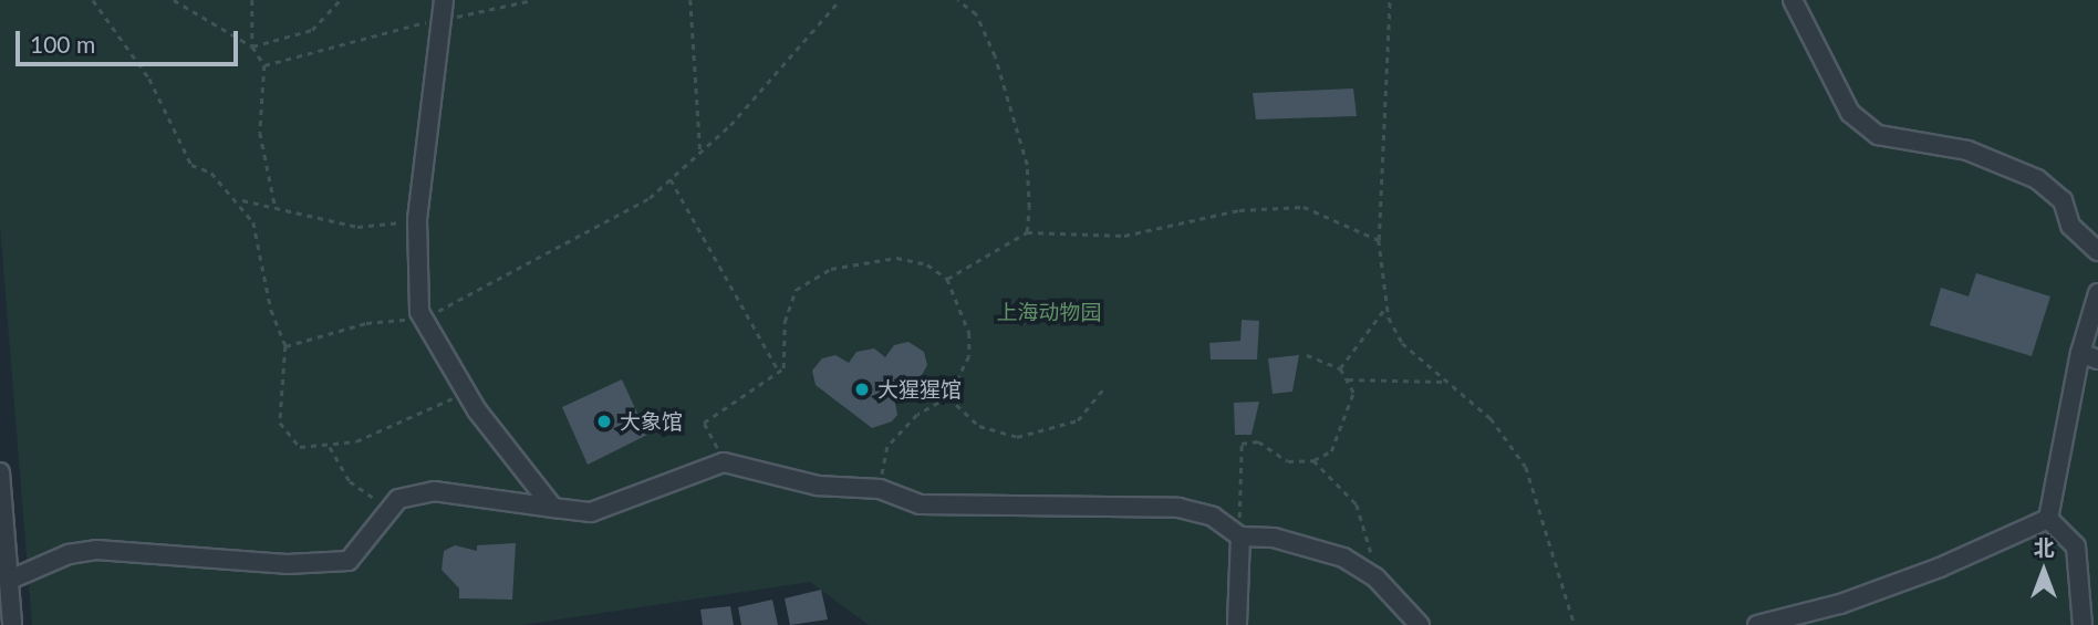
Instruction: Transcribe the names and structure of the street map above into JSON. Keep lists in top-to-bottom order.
{
  "parks": ["上海动物园"],
  "places": ["大猩猩馆", "大象馆"],
  "scale_bar": "100 m",
  "north": "top"
}
